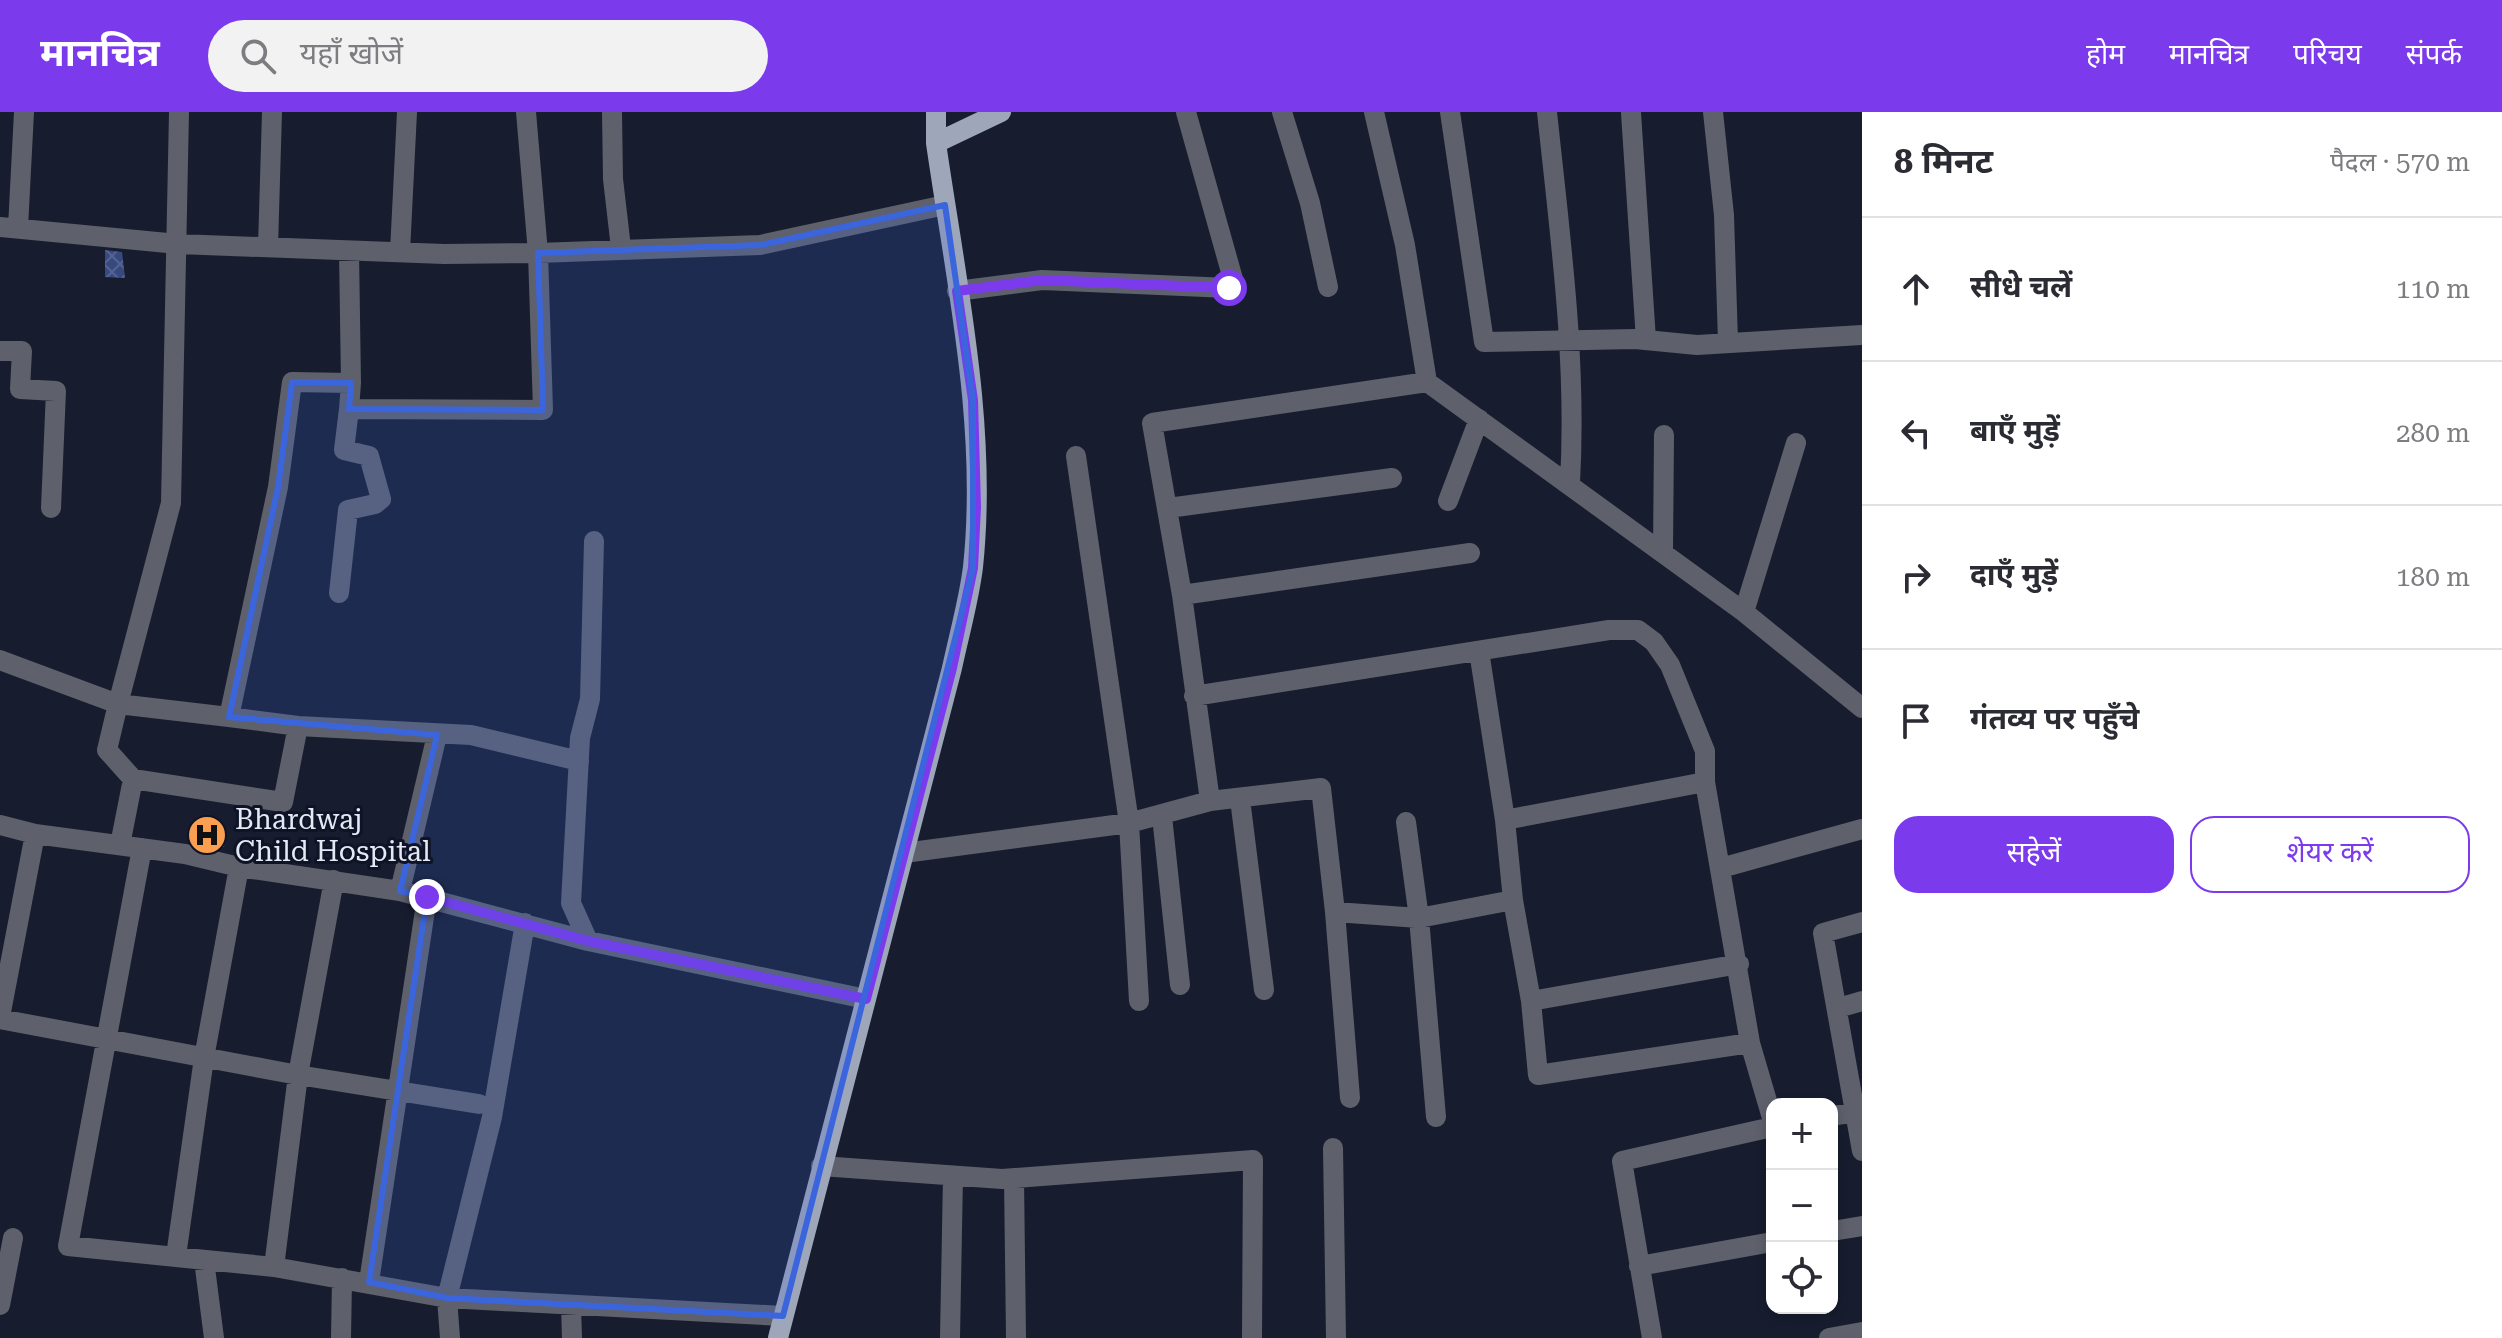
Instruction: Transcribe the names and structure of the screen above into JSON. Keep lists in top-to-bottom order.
{
  "places": {
    "hospital": ["Bhardwaj Child Hospital"]
  },
  "page": {
    "header": "मानचित्र",
    "search": "यहाँ खोजें",
    "nav": [
      "होम",
      "मानचित्र",
      "परिचय",
      "संपर्क"
    ],
    "heading": ["8 मिनट", "पैदल · 570 m"],
    "list": [
      ["सीधे चलें", "110 m"],
      ["बाएँ मुड़ें", "280 m"],
      ["दाएँ मुड़ें", "180 m"],
      "गंतव्य पर पहुँचे"
    ],
    "buttons": ["सहेजें", "शेयर करें"],
    "map_buttons": ["+", "−"]
  }
}
